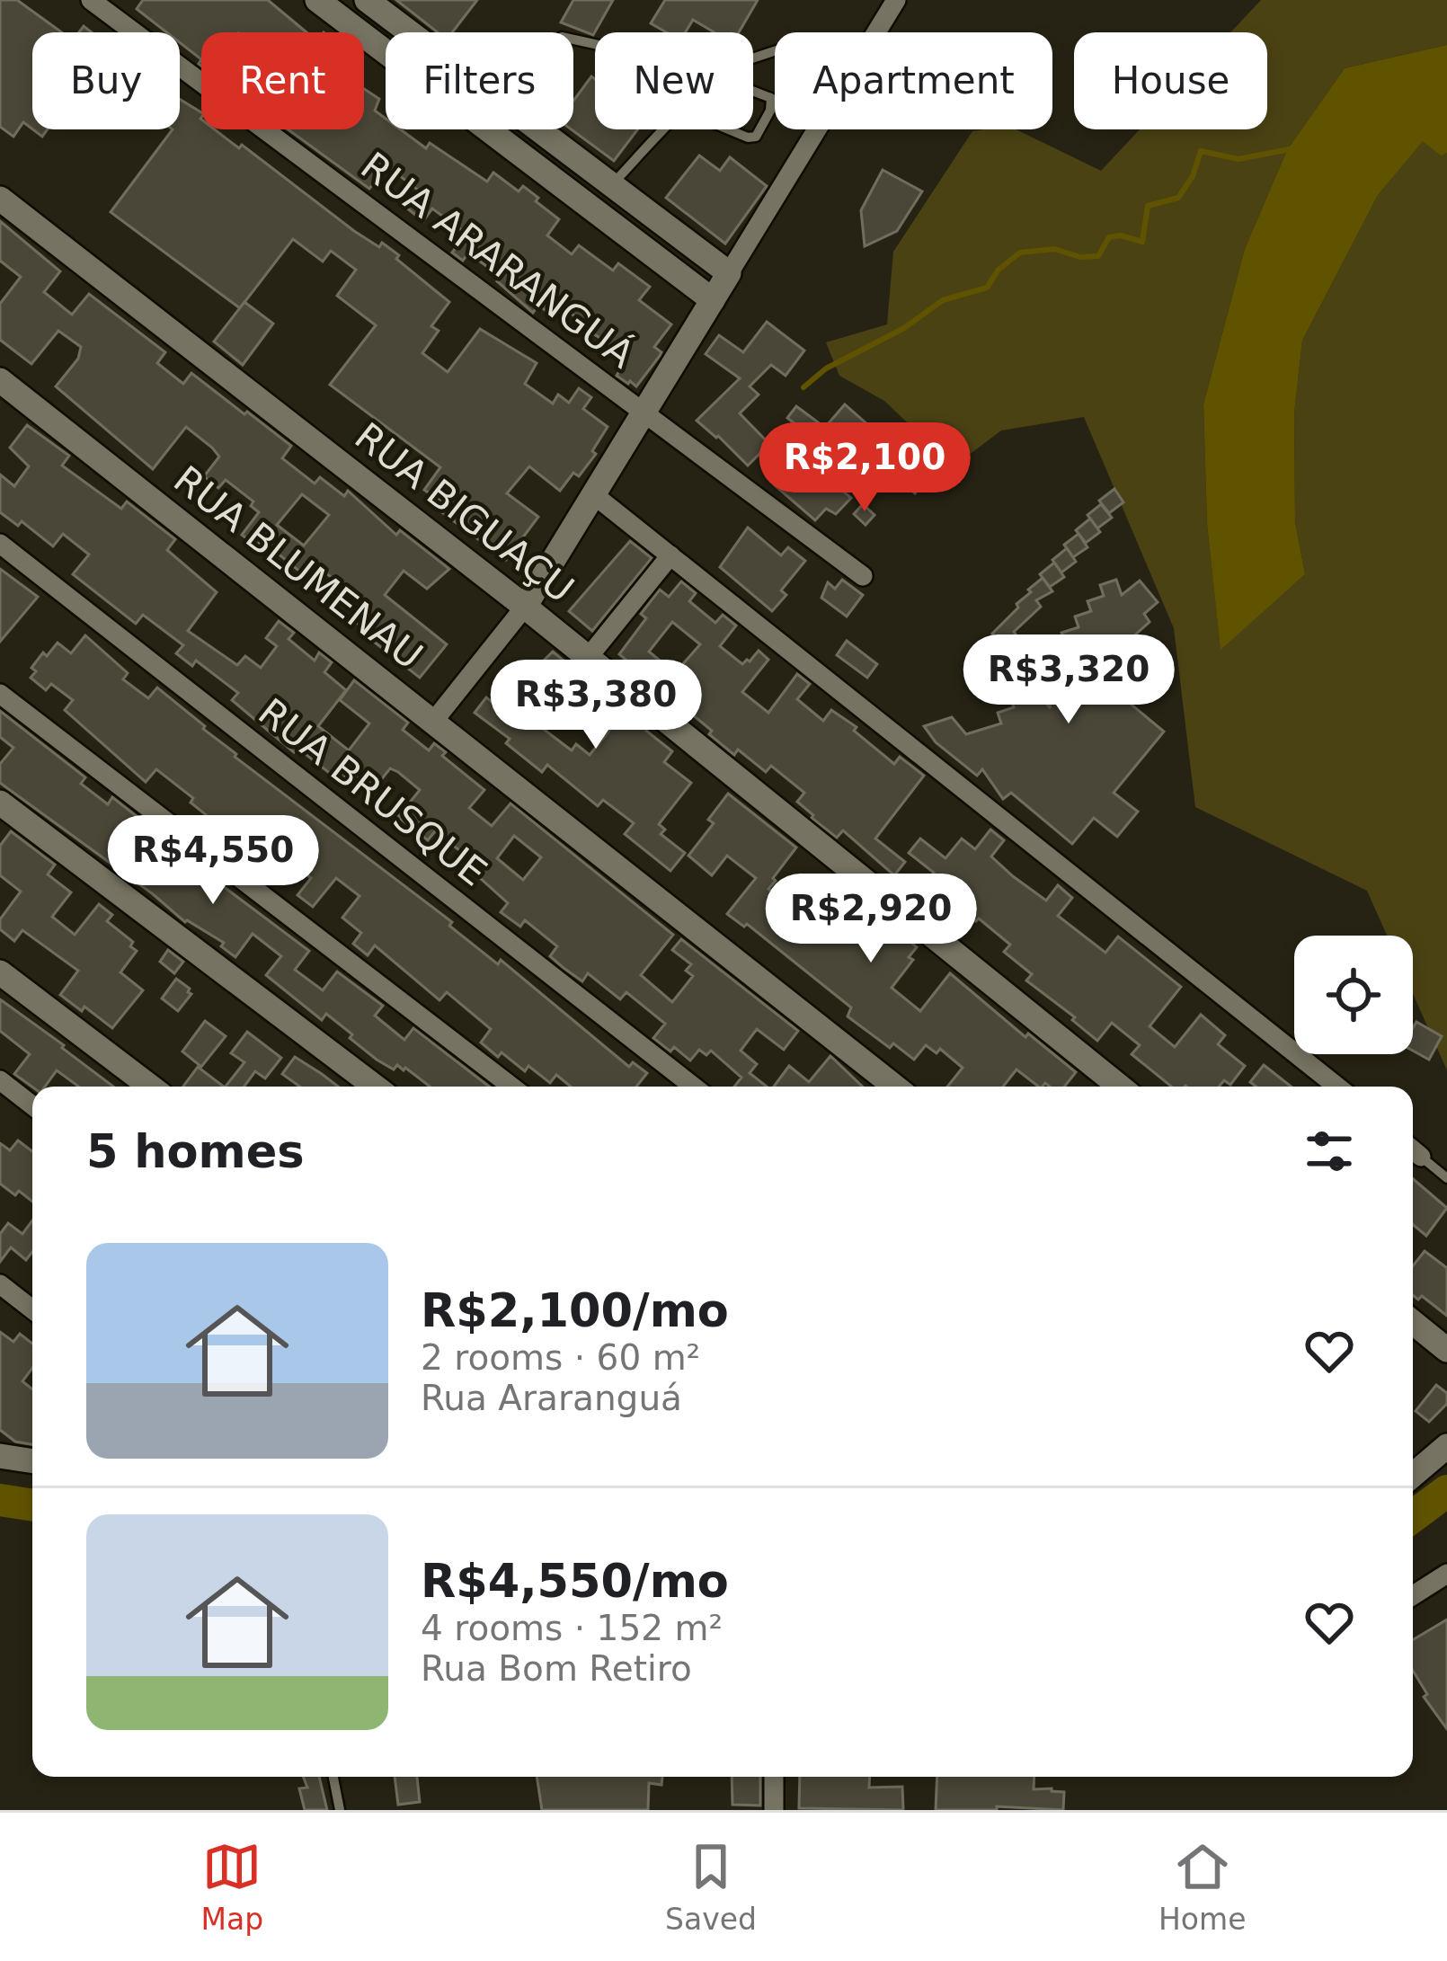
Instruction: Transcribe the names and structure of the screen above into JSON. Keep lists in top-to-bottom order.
{
  "streets": {
    "street": [
      "RUA ARARANGUÁ",
      "RUA BIGUAÇU",
      "RUA BLUMENAU",
      "RUA BRUSQUE"
    ]
  },
  "page": {
    "chip": [
      "Buy",
      "Rent",
      "Filters",
      "New",
      "Apartment",
      "House"
    ],
    "price": [
      "R$2,100",
      "R$3,320",
      "R$3,380",
      "R$4,550",
      "R$2,920"
    ],
    "heading": "5 homes",
    "list": [
      {
        "name": "R$2,100/mo",
        "note": "2 rooms · 60 m² · Rua Araranguá"
      },
      {
        "name": "R$4,550/mo",
        "note": "4 rooms · 152 m² · Rua Bom Retiro"
      }
    ],
    "tabs": ["Map", "Saved", "Home"]
  }
}
